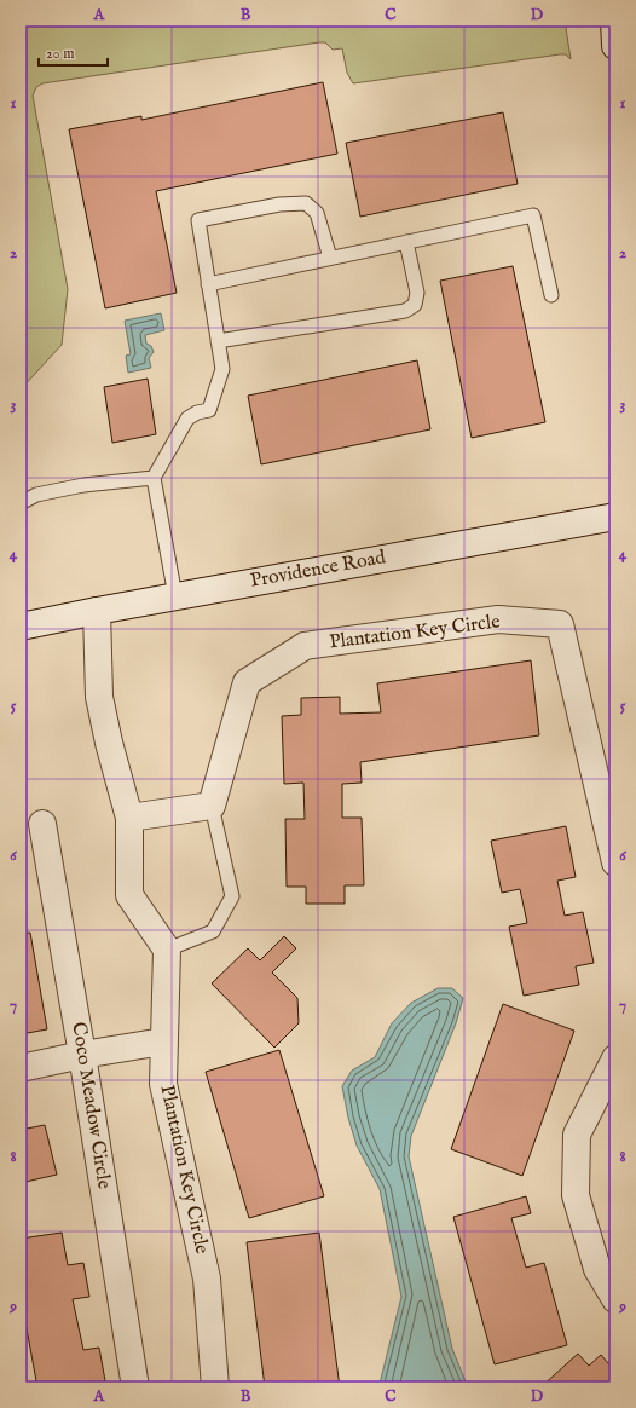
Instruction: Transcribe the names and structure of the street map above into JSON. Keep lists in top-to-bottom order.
{
  "streets": {
    "street": ["Providence Road", "Plantation Key Circle", "Coco Meadow Circle"]
  },
  "scale_bar": "20 m",
  "grid": {
    "columns": [
      "A",
      "B",
      "C",
      "D"
    ],
    "rows": [
      "1",
      "2",
      "3",
      "4",
      "5",
      "6",
      "7",
      "8",
      "9"
    ]
  }
}
